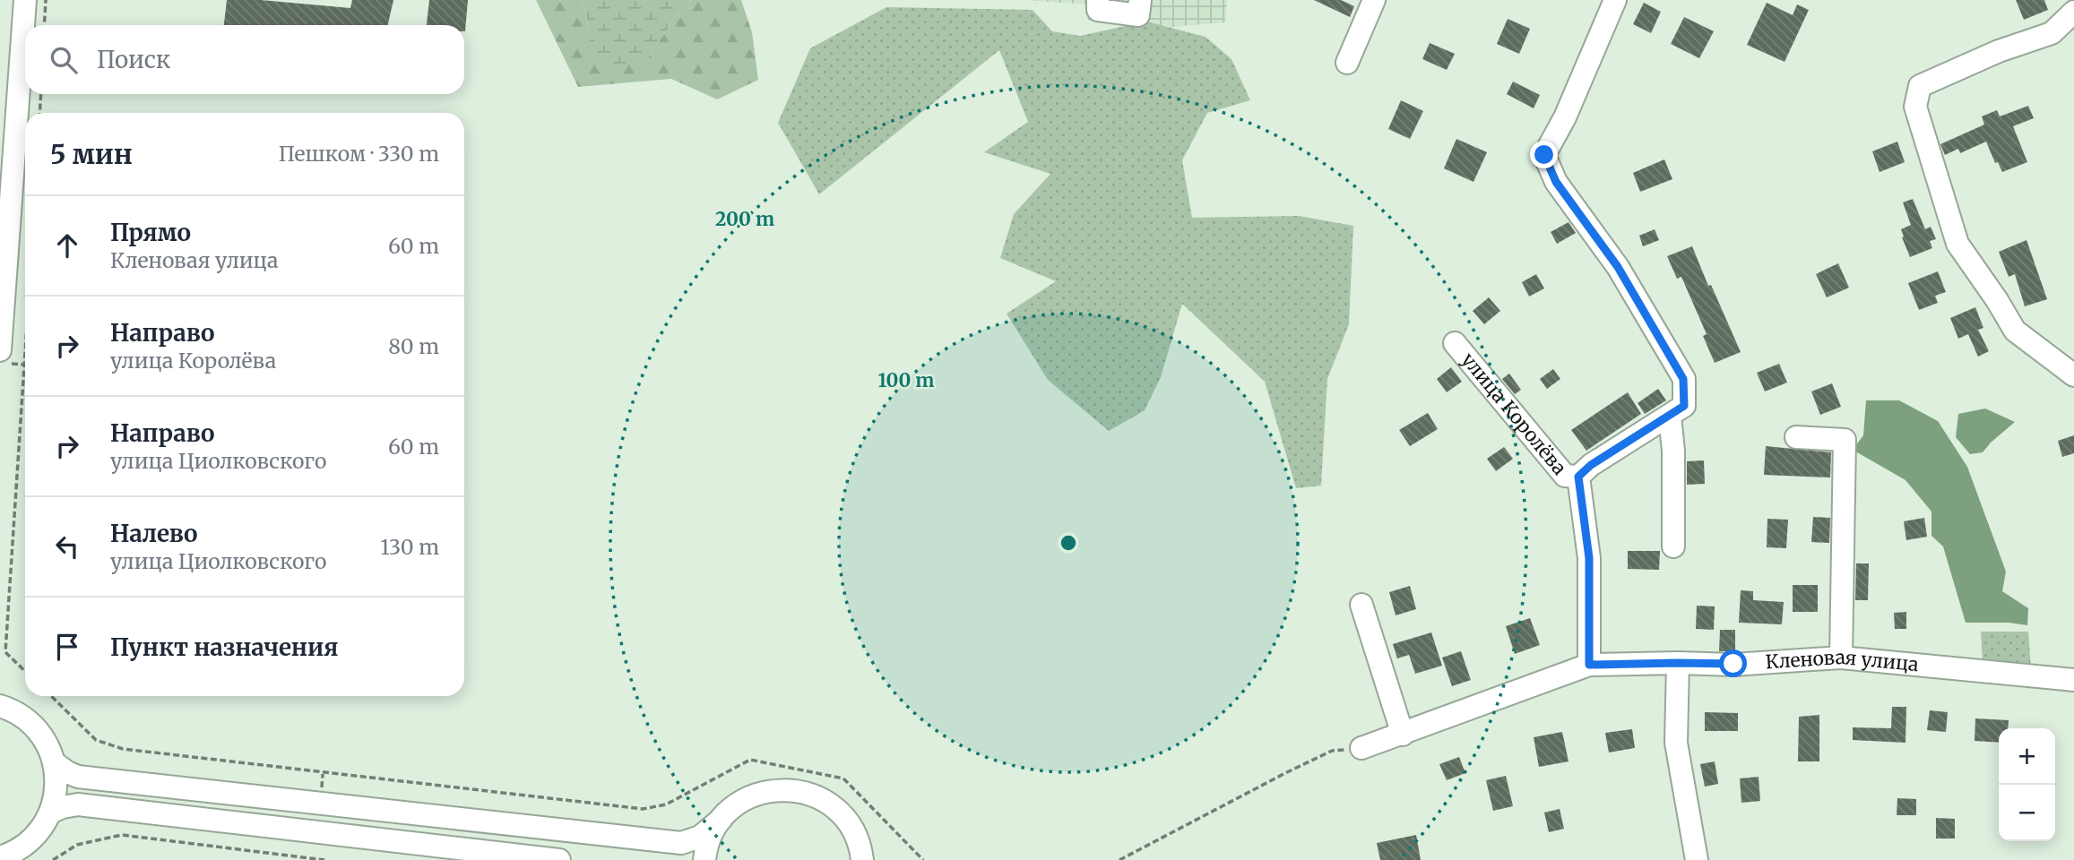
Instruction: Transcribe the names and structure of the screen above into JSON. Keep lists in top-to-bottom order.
{
  "streets": {
    "street": ["улица Королёва", "Кленовая улица"]
  },
  "crossings": [
    ["улица Королёва", "Кленовая улица"]
  ],
  "page": {
    "search": "Поиск",
    "heading": ["5 мин", "Пешком · 330 m"],
    "list": [
      ["Прямо", "Кленовая улица", "60 m"],
      ["Направо", "улица Королёва", "80 m"],
      ["Направо", "улица Циолковского", "60 m"],
      ["Налево", "улица Циолковского", "130 m"],
      "Пункт назначения"
    ],
    "map_buttons": ["+", "−"]
  },
  "rings": ["200 m", "100 m"]
}
